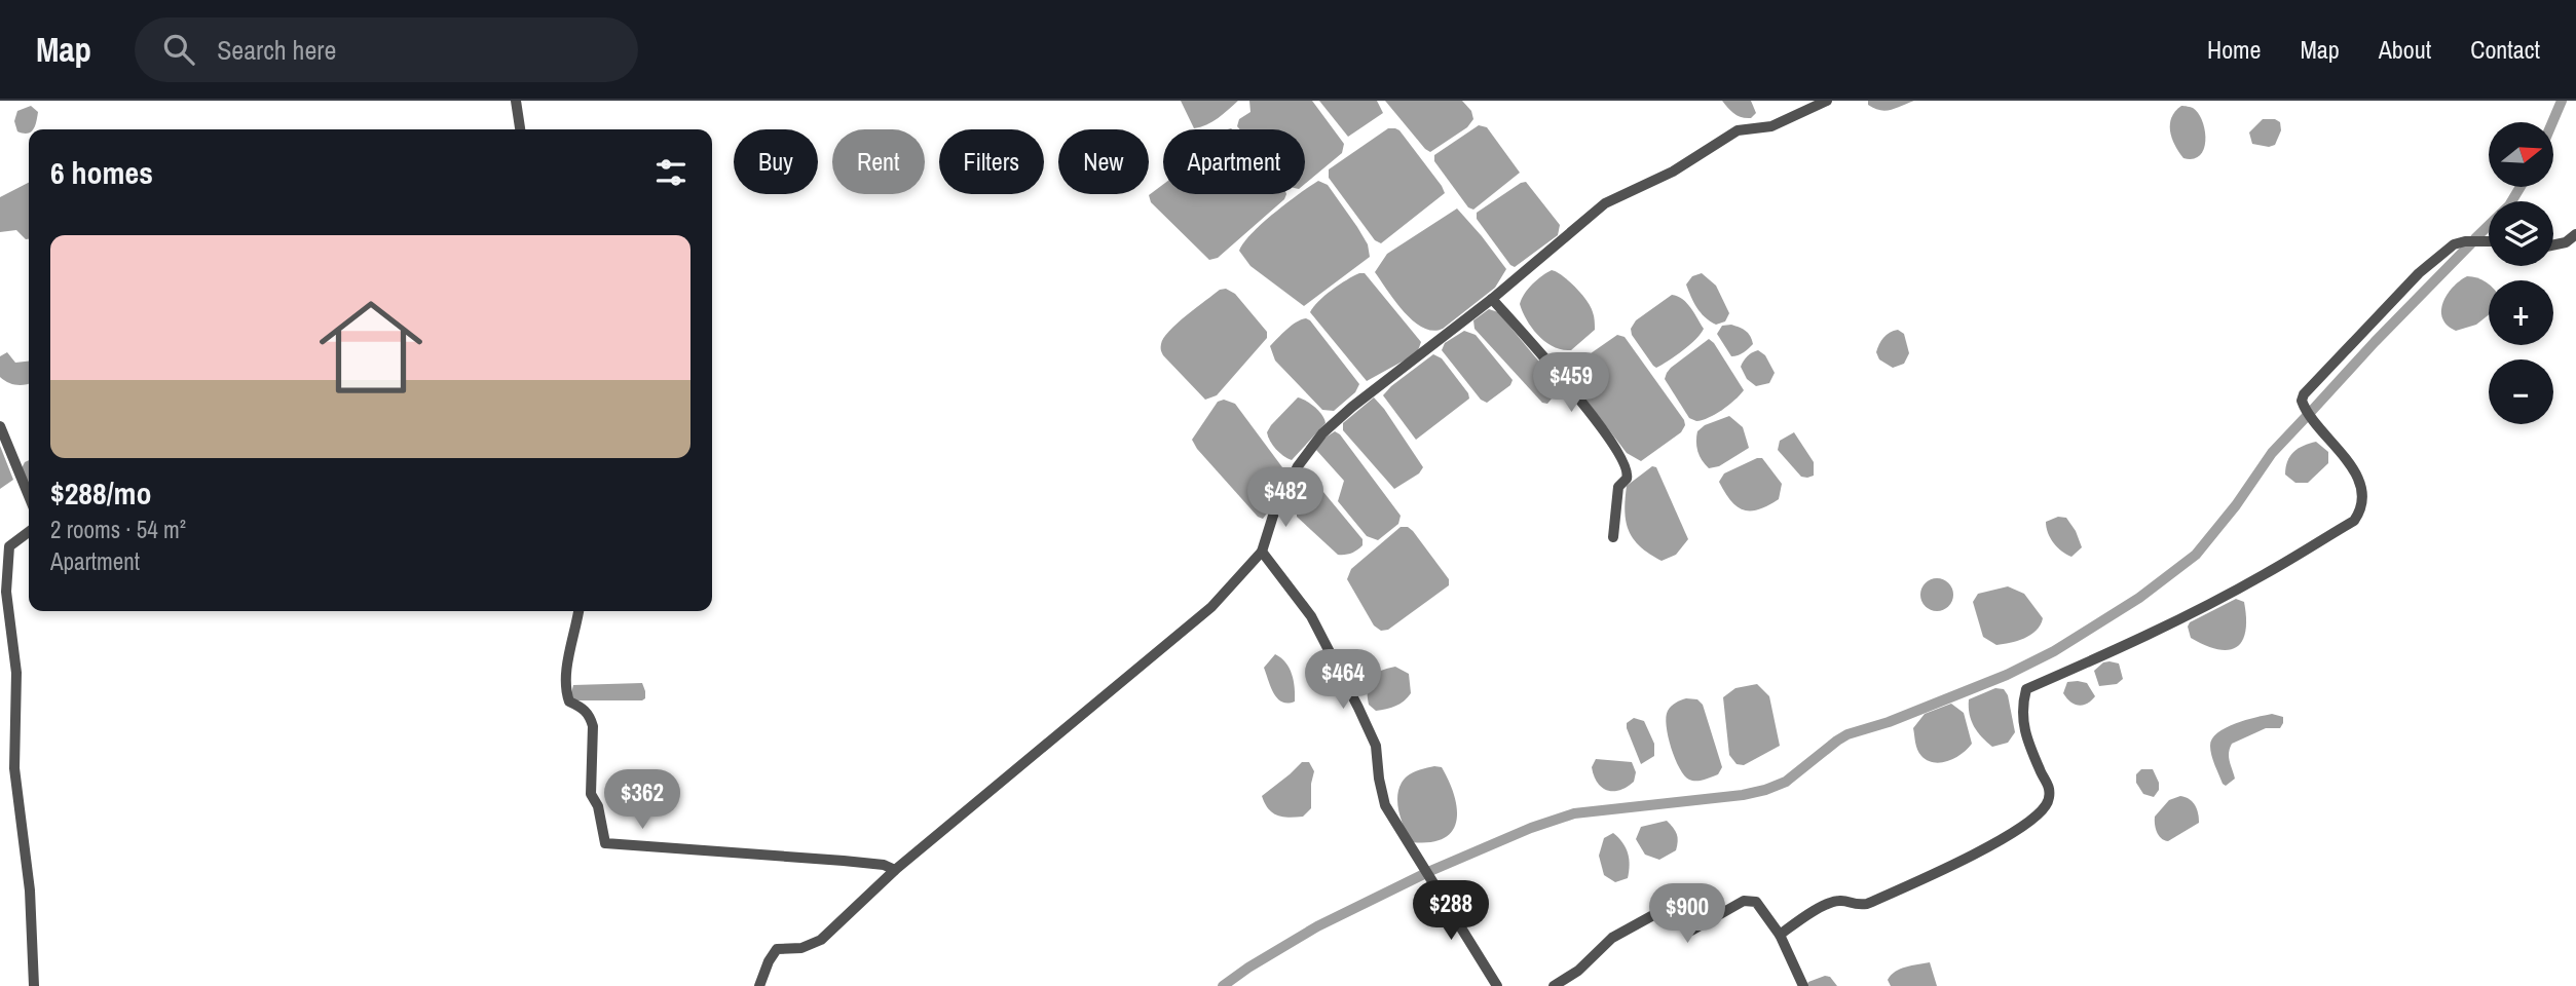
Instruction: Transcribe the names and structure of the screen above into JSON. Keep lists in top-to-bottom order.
{
  "north": "right",
  "page": {
    "header": "Map",
    "search": "Search here",
    "nav": [
      "Home",
      "Map",
      "About",
      "Contact"
    ],
    "map_buttons": ["+", "−"],
    "chip": [
      "Buy",
      "Rent",
      "Filters",
      "New",
      "Apartment"
    ],
    "heading": "6 homes",
    "list": [
      {
        "name": "$288/mo",
        "note": "2 rooms · 54 m² · Apartment"
      }
    ],
    "price": [
      "$459",
      "$482",
      "$464",
      "$362",
      "$288",
      "$900"
    ]
  }
}
